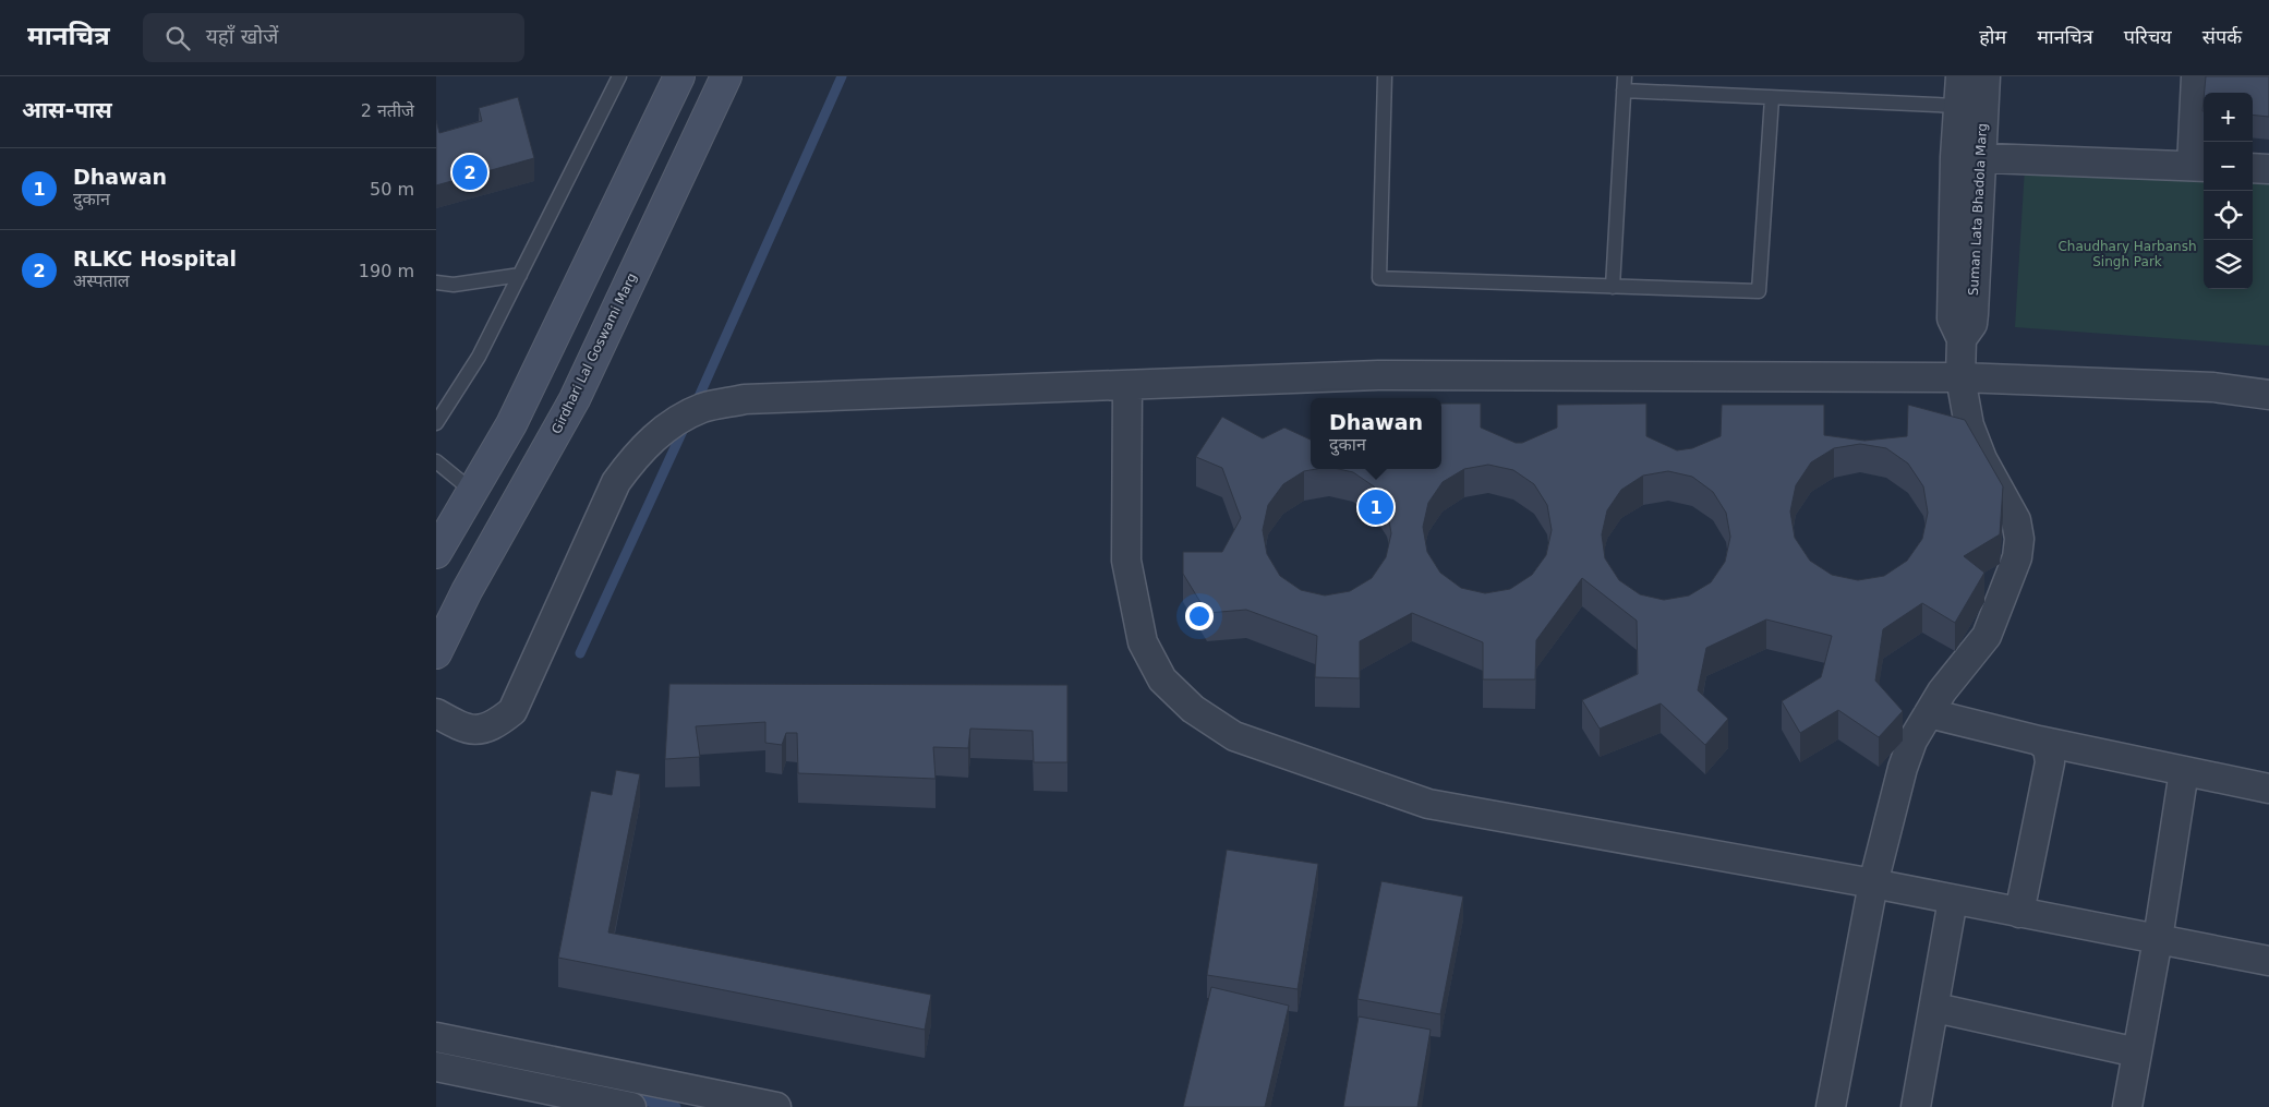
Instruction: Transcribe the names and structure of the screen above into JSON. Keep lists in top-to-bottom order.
{
  "streets": {
    "main road": ["Girdhari Lal Goswami Marg"],
    "street": ["Suman Lata Bhadola Marg"]
  },
  "parks": ["Chaudhary Harbansh Singh Park"],
  "page": {
    "header": "मानचित्र",
    "search": "यहाँ खोजें",
    "nav": [
      "होम",
      "मानचित्र",
      "परिचय",
      "संपर्क"
    ],
    "heading": ["आस-पास", "2 नतीजे"],
    "map_buttons": ["+", "−"],
    "list": [
      {
        "mark": "1",
        "name": "Dhawan",
        "note": "दुकान",
        "value": "50 m"
      },
      {
        "mark": "2",
        "name": "RLKC Hospital",
        "note": "अस्पताल",
        "value": "190 m"
      }
    ],
    "pins": ["2", "1"],
    "popup": ["Dhawan", "दुकान"]
  }
}
